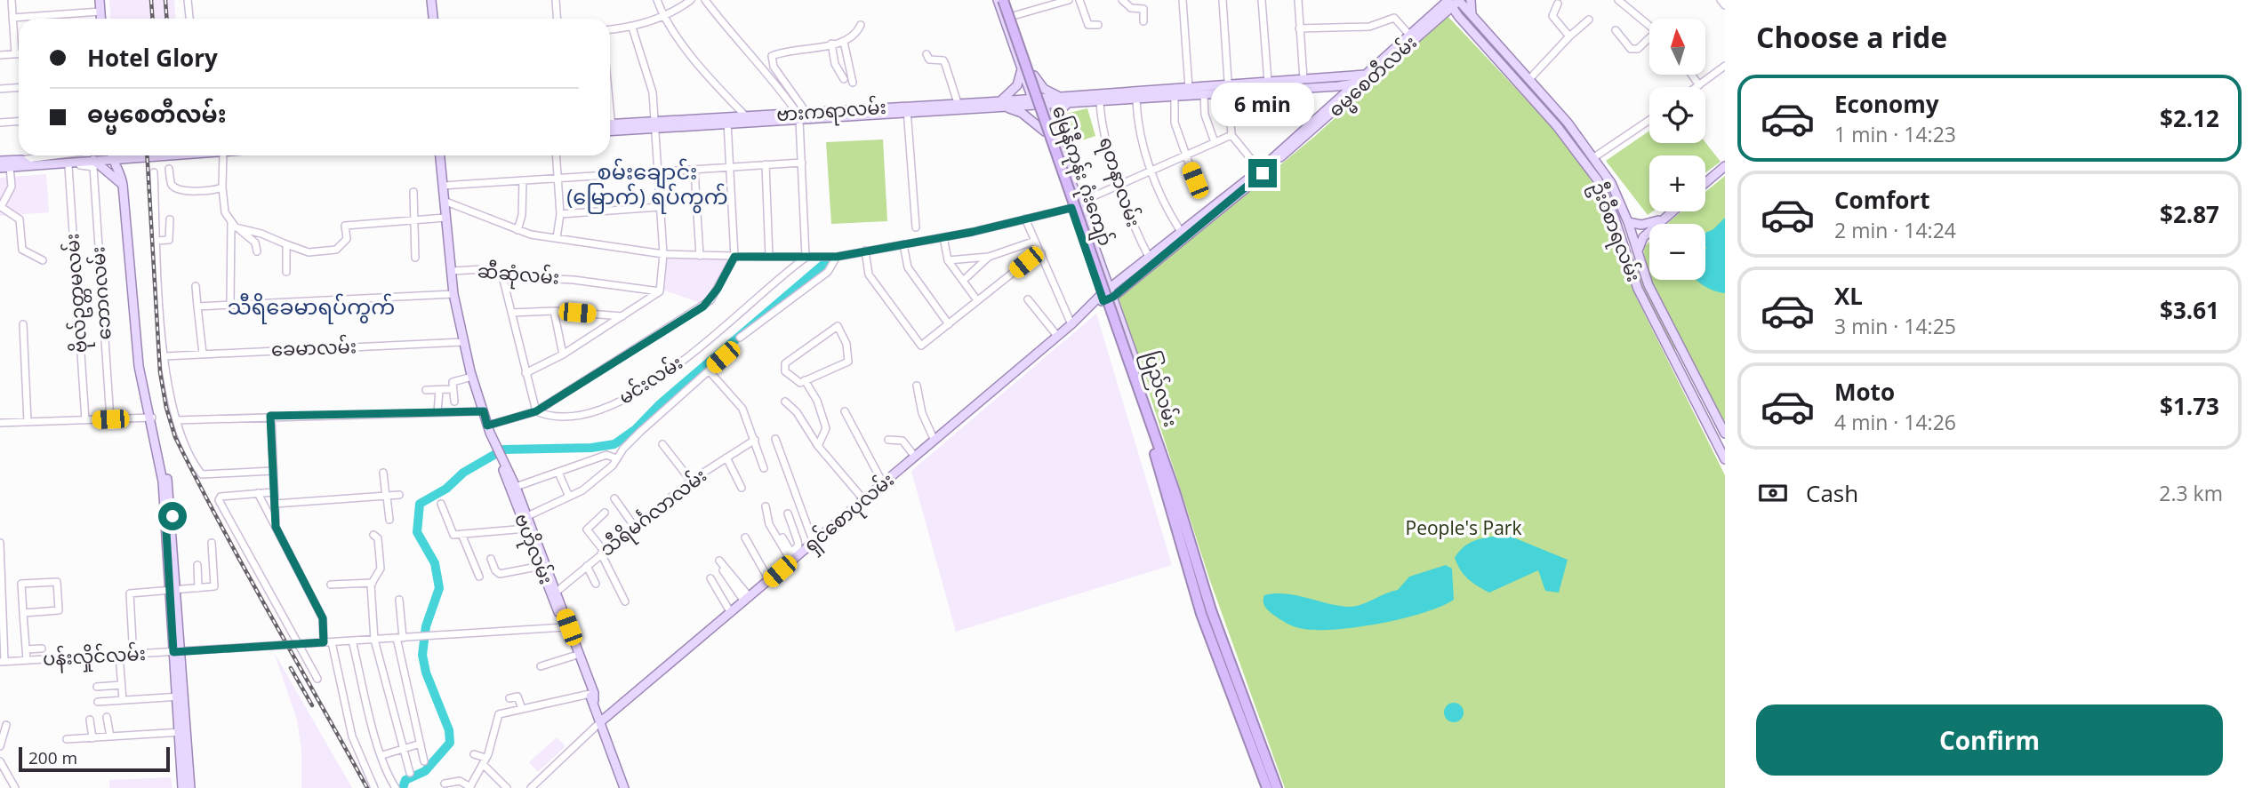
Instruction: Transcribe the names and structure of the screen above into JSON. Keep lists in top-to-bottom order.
{
  "streets": {
    "highway": ["မြေနီကုန်း ဂုံးကျော်", "ပြည်လမ်း"],
    "main road": [
      "ဓမ္မစေတီလမ်း",
      "ဗားကရာလမ်း",
      "ဦးဝီစာရလမ်း",
      "ရှင်စောပုလမ်း",
      "ဗဟိုလမ်း"
    ],
    "street": [
      "ရတနာလမ်း",
      "ဆီဆုံလမ်း",
      "ဗိုလ်ဥတ္တမလမ်း",
      "ဘောဂလမ်း",
      "ခေမာလမ်း",
      "မင်းလမ်း",
      "သီရိမင်္ဂလာလမ်း",
      "ပန်းလှိုင်လမ်း"
    ]
  },
  "crossings": [
    ["ဓမ္မစေတီလမ်း", "ဗားကရာလမ်း"],
    ["ဓမ္မစေတီလမ်း", "ရတနာလမ်း"],
    ["ဓမ္မစေတီလမ်း", "ဦးဝီစာရလမ်း"],
    ["ဓမ္မစေတီလမ်း", "ပြည်လမ်း"],
    ["ဓမ္မစေတီလမ်း", "ရှင်စောပုလမ်း"],
    ["ဗားကရာလမ်း", "ပြည်လမ်း"],
    ["မြေနီကုန်း ဂုံးကျော်", "ပြည်လမ်း"],
    ["ဆီဆုံလမ်း", "ဗဟိုလမ်း"],
    ["ခေမာလမ်း", "ဗဟိုလမ်း"],
    ["ပြည်လမ်း", "ရှင်စောပုလမ်း"],
    ["သီရိမင်္ဂလာလမ်း", "ဗဟိုလမ်း"],
    ["ရှင်စောပုလမ်း", "ဗဟိုလမ်း"],
    ["ဗဟိုလမ်း", "ပန်းလှိုင်လမ်း"]
  ],
  "districts": ["စမ်းချောင်း (မြောက်) ရပ်ကွက်", "သီရိခေမာရပ်ကွက်"],
  "parks": ["People's Park"],
  "scale_bar": "200 m",
  "north": "top",
  "page": {
    "heading": "Choose a ride",
    "map_buttons": ["+", "−"],
    "banner": ["Hotel Glory", "ဓမ္မစေတီလမ်း"],
    "list": [
      {
        "name": "Economy",
        "note": "1 min · 14:23",
        "value": "$2.12"
      },
      {
        "name": "Comfort",
        "note": "2 min · 14:24",
        "value": "$2.87"
      },
      {
        "name": "XL",
        "note": "3 min · 14:25",
        "value": "$3.61"
      },
      {
        "name": "Moto",
        "note": "4 min · 14:26",
        "value": "$1.73"
      }
    ],
    "bubble": "6 min",
    "pay": ["Cash", "2.3 km"],
    "buttons": "Confirm",
    "scale": "200 m"
  }
}
